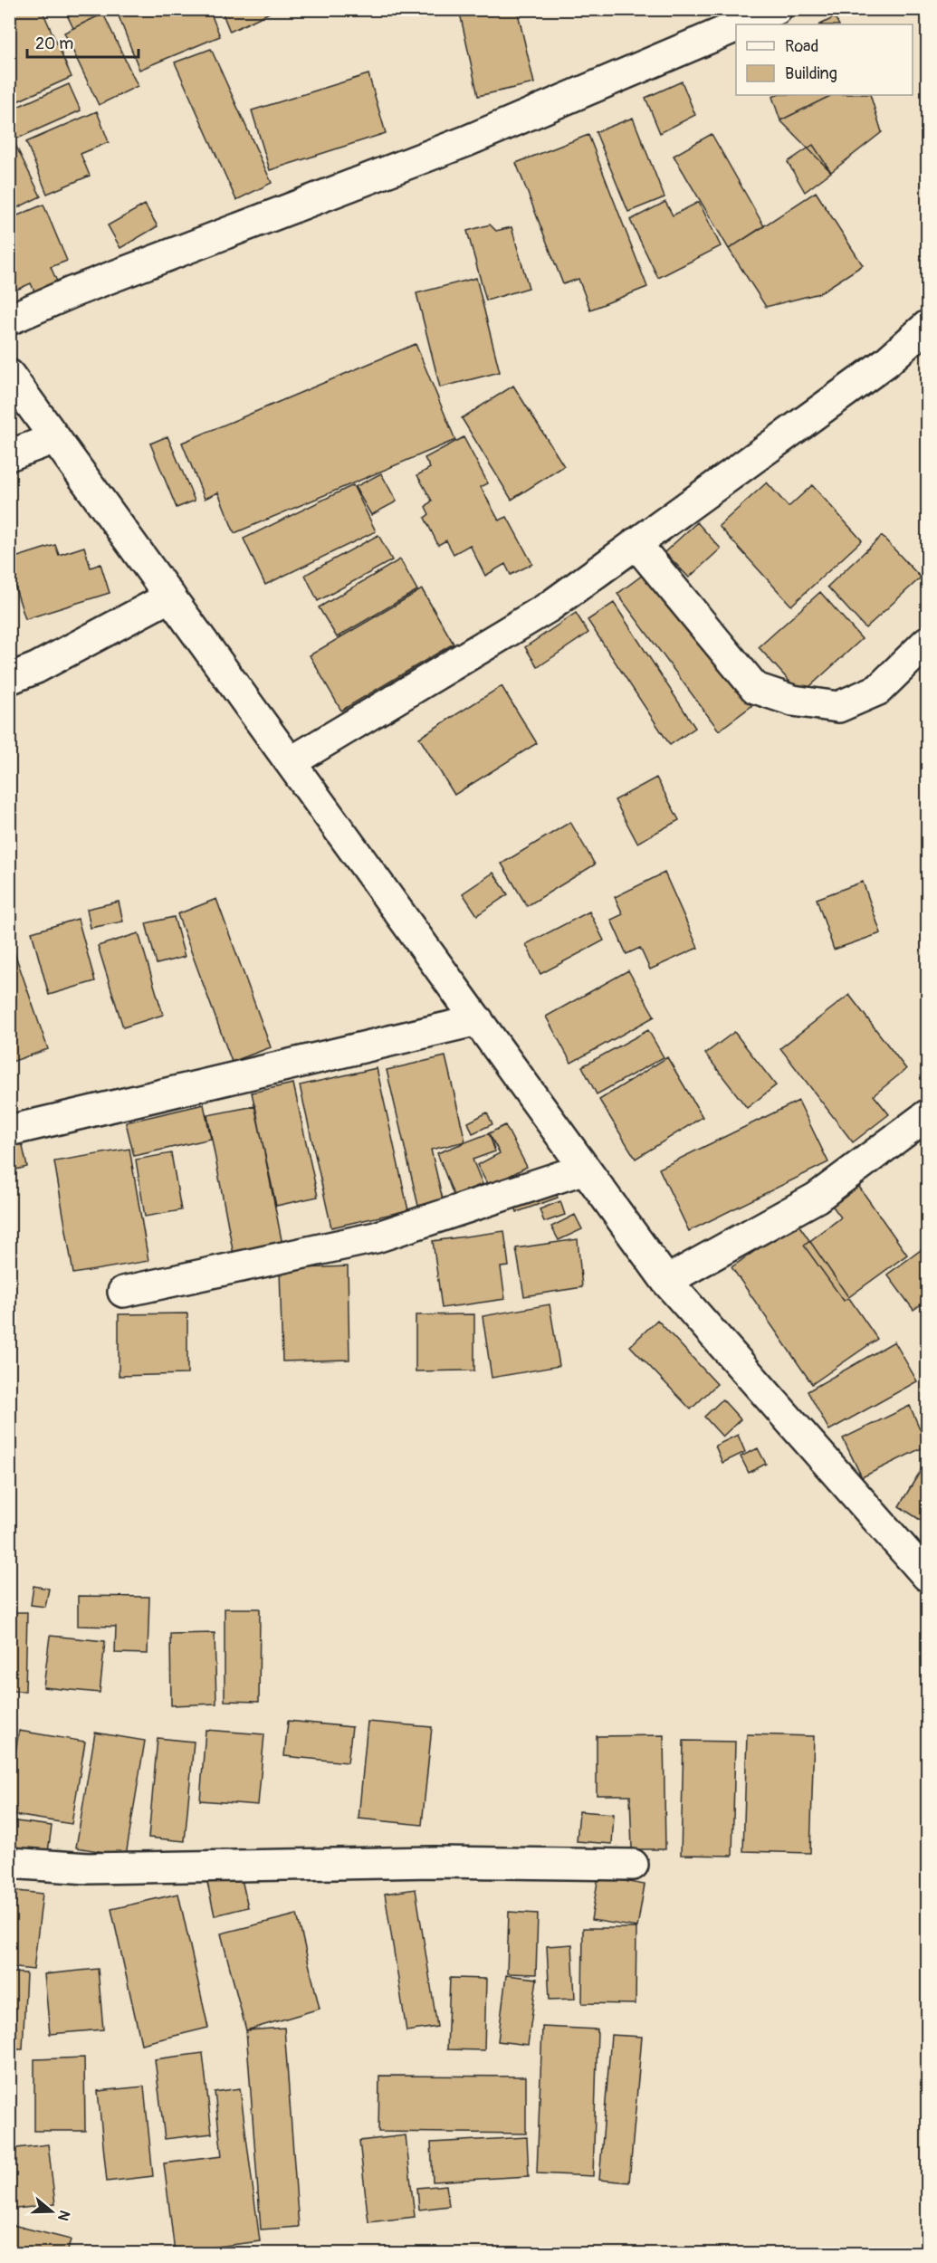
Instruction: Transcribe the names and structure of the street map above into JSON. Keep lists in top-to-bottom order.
{
  "legend": ["Road", "Building"],
  "scale_bar": "20 m",
  "north": "right"
}
